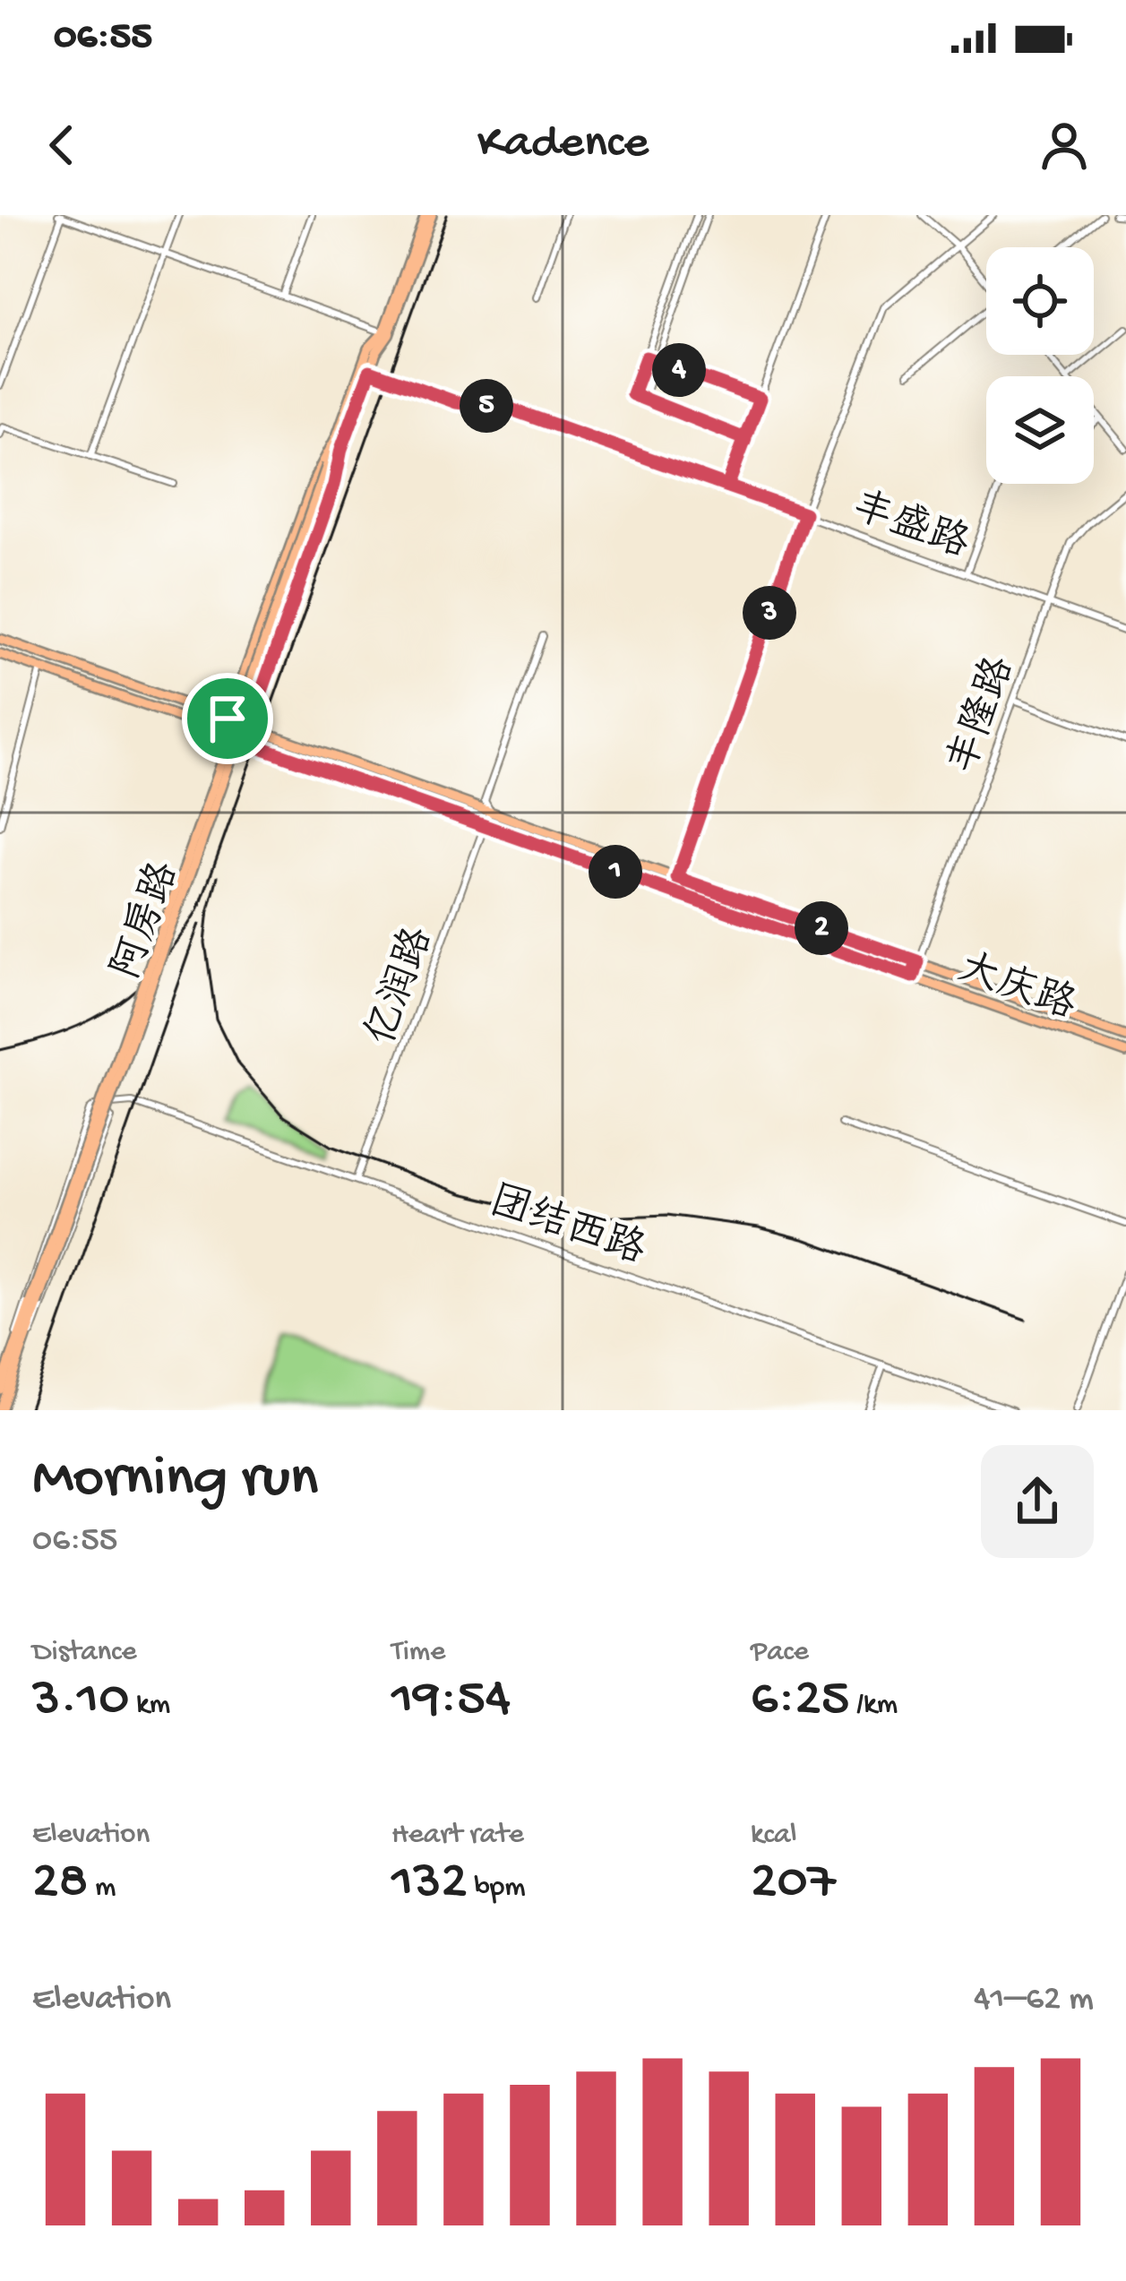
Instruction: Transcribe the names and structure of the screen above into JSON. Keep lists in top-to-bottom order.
{
  "streets": {
    "main road": ["阿房路", "大庆路"],
    "street": [
      "丰盛路",
      "丰隆路",
      "亿润路",
      "团结西路"
    ]
  },
  "crossings": [
    ["丰盛路", "丰隆路"],
    ["丰盛路", "阿房路"],
    ["丰隆路", "大庆路"],
    ["阿房路", "大庆路"],
    ["大庆路", "亿润路"],
    ["亿润路", "团结西路"]
  ],
  "page": {
    "status": "06:55",
    "header": "Kadence",
    "pins": [
      "4",
      "5",
      "3",
      "1",
      "2"
    ],
    "heading": ["Morning run", "06:55"],
    "stats": [
      ["Distance", "3.10 km"],
      ["Time", "19:54"],
      ["Pace", "6:25 /km"],
      ["Elevation", "28 m"],
      ["Heart rate", "132 bpm"],
      ["kcal", "207"]
    ],
    "chart": ["Elevation", "41–62 m"]
  }
}
